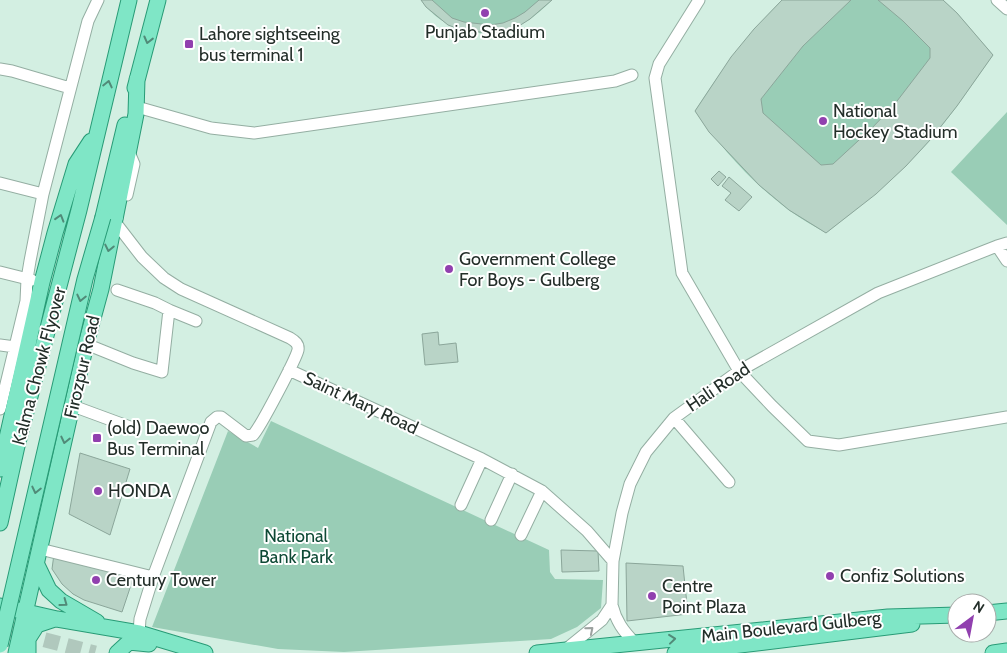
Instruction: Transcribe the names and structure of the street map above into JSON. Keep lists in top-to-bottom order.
{
  "streets": {
    "main road": ["Kalma Chowk Flyover", "Firozpur Road", "Main Boulevard Gulberg"],
    "street": ["Hali Road", "Saint Mary Road"]
  },
  "crossings": [
    ["Kalma Chowk Flyover", "Firozpur Road"],
    ["Kalma Chowk Flyover", "Saint Mary Road"],
    ["Firozpur Road", "Saint Mary Road"],
    ["Hali Road", "Saint Mary Road"]
  ],
  "parks": ["National Bank Park"],
  "places": {
    "other": [
      "Punjab Stadium",
      "National Hockey Stadium",
      "Government College For Boys - Gulberg",
      "HONDA",
      "Confiz Solutions",
      "Century Tower",
      "Centre Point Plaza"
    ],
    "transit": ["Lahore sightseeing bus terminal 1", "(old) Daewoo Bus Terminal"]
  },
  "north": "top right"
}
